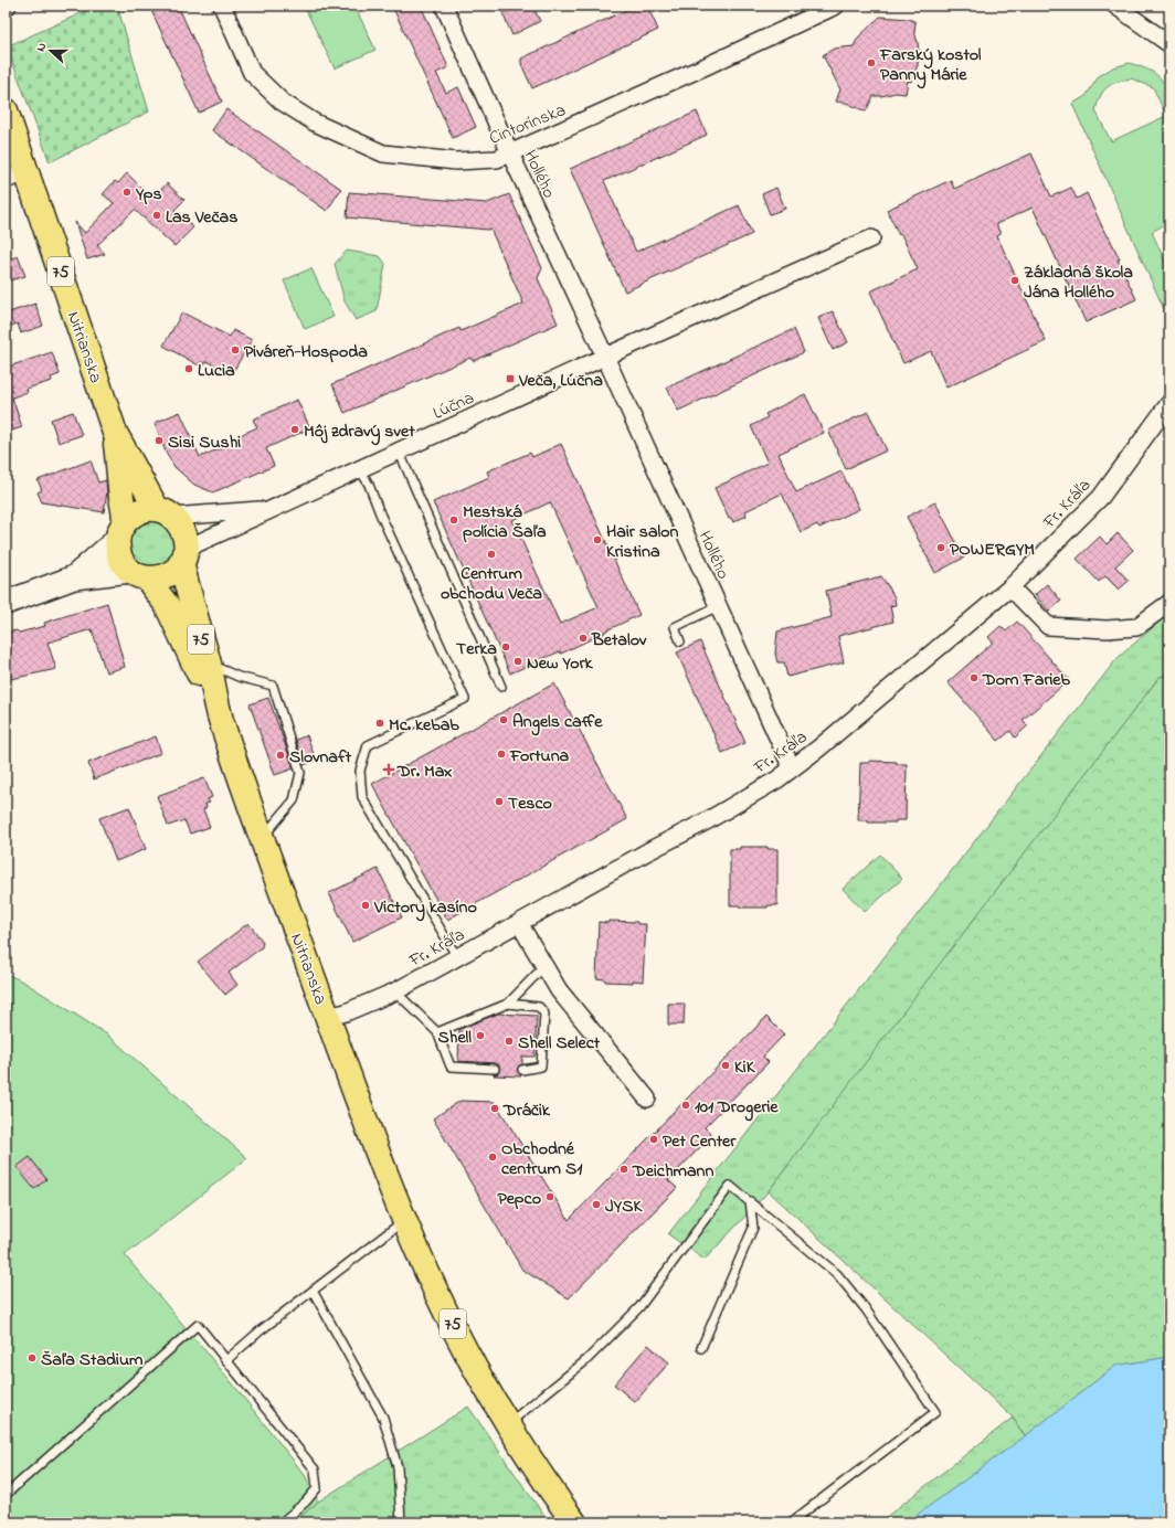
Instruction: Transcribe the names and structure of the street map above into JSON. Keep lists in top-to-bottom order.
{
  "streets": {
    "main road": ["75", "Nitrianska"],
    "street": [
      "Cintorínska",
      "Hollého",
      "Lúčna",
      "Fr. Kráľa"
    ]
  },
  "crossings": [
    ["Cintorínska", "Hollého"],
    ["Hollého", "Lúčna"],
    ["Hollého", "Fr. Kráľa"],
    ["75", "Nitrianska"],
    ["Nitrianska", "Lúčna"],
    ["Nitrianska", "Fr. Kráľa"]
  ],
  "places": {
    "other": [
      "Farský kostol Panny Márie",
      "Yps",
      "Las Večas",
      "Základná škola Jána Hollého",
      "Piváreň-Hospoda",
      "Lucia",
      "Môj zdravý svet",
      "Sisi Sushi",
      "Mestská polícia Šaľa",
      "Hair salon Kristina",
      "POWERGYM",
      "Centrum obchodu Veča",
      "Betalov",
      "Terka",
      "New York",
      "Dom Farieb",
      "Angels caffe",
      "Mc. kebab",
      "Fortuna",
      "Slovnaft",
      "Tesco",
      "Victory kasíno",
      "Shell",
      "Shell Select",
      "KiK",
      "101 Drogerie",
      "Dráčik",
      "Pet Center",
      "Obchodné centrum S1",
      "Deichmann",
      "Pepco",
      "JYSK",
      "Šaľa Stadium"
    ],
    "transit": ["Veča, Lúčna"],
    "health": ["Dr. Max"]
  },
  "north": "left"
}
